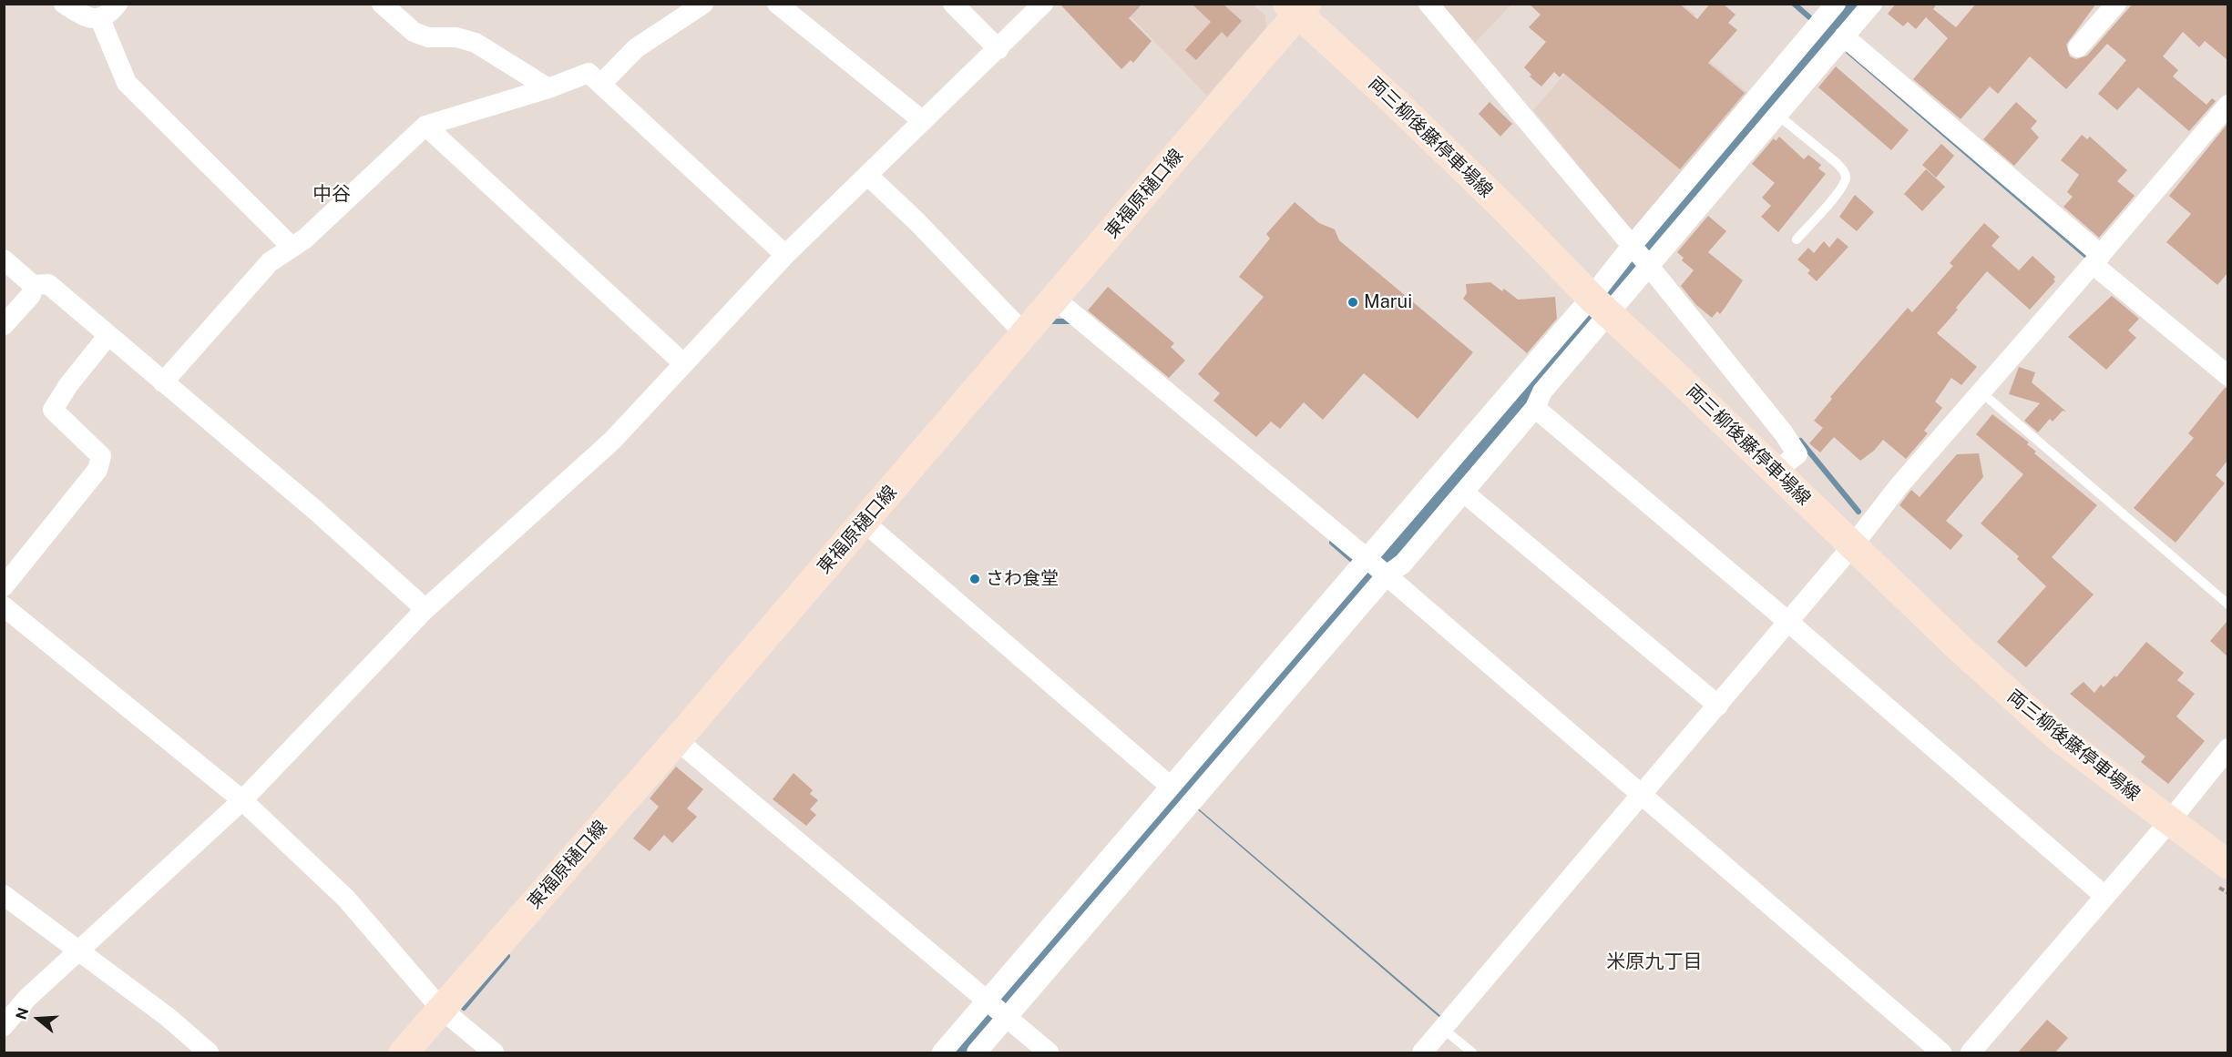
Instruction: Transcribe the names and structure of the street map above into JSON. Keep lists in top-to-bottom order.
{
  "streets": {
    "main road": ["両三柳後藤停車場線", "東福原樋口線"]
  },
  "crossings": [
    ["両三柳後藤停車場線", "東福原樋口線"]
  ],
  "districts": ["中谷", "米原九丁目"],
  "places": ["Marui", "さわ食堂"],
  "north": "left"
}
